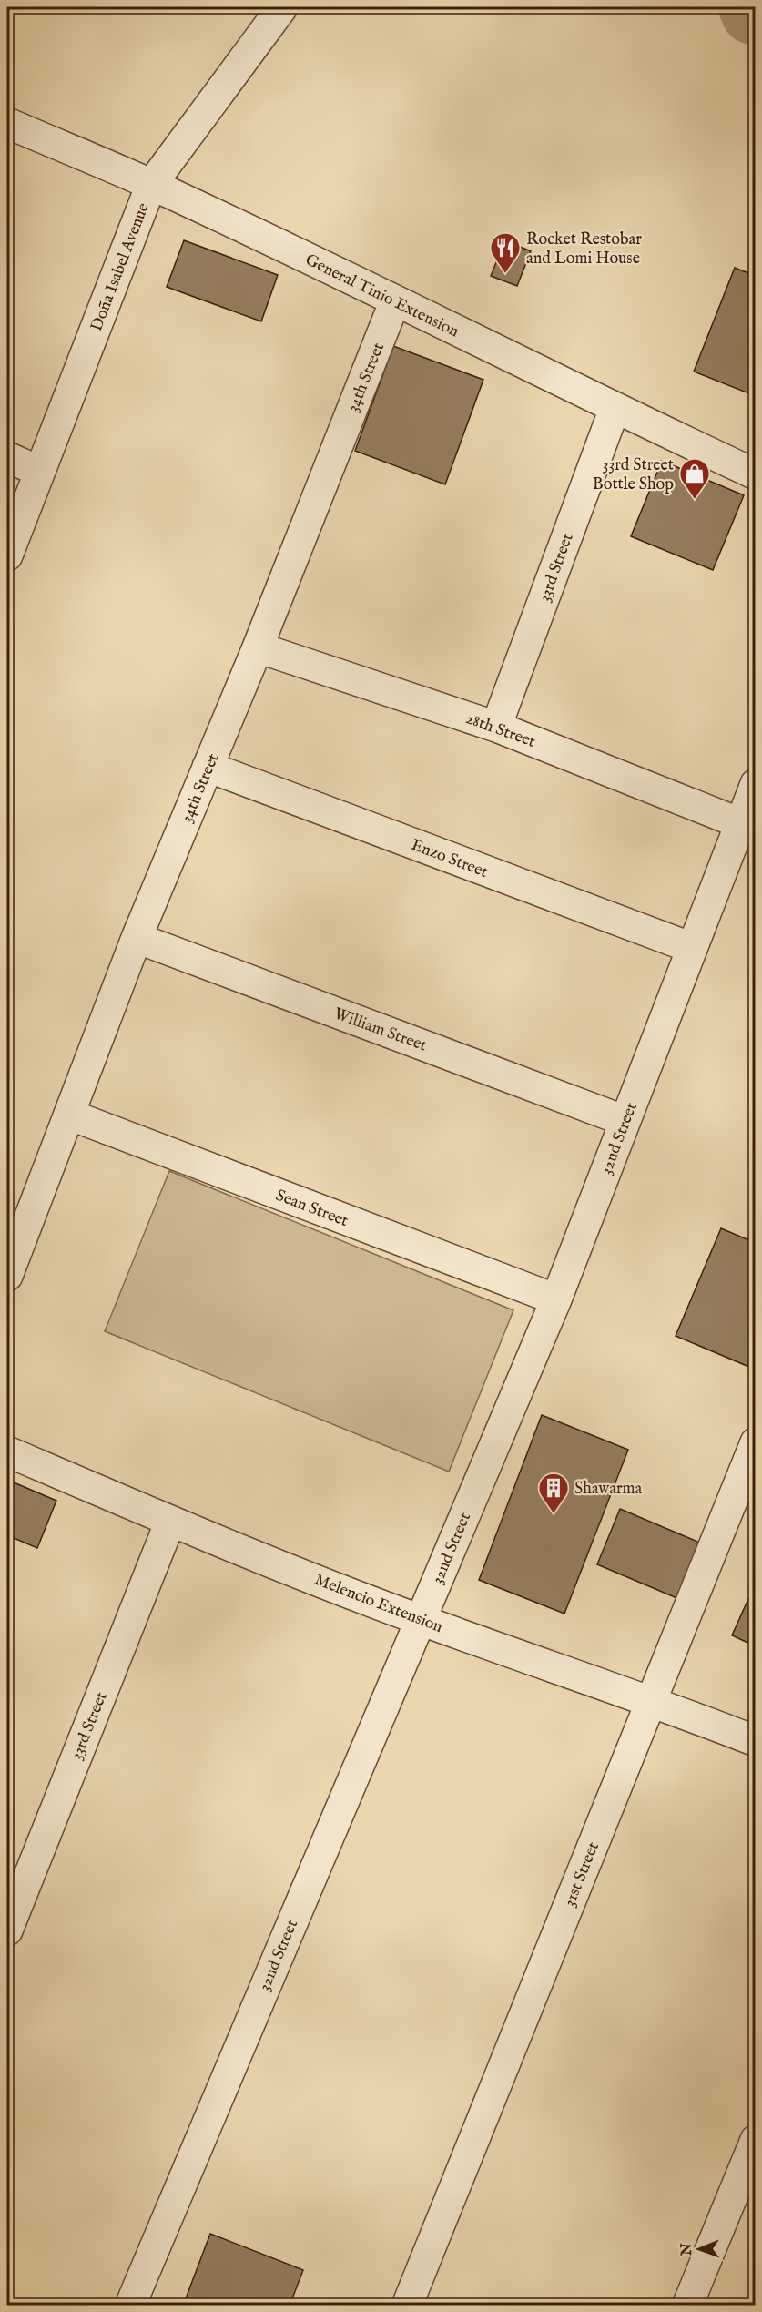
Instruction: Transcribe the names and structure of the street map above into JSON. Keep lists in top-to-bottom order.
{
  "streets": {
    "street": [
      "Doña Isabel Avenue",
      "General Tinio Extension",
      "34th Street",
      "33rd Street",
      "28th Street",
      "Enzo Street",
      "William Street",
      "32nd Street",
      "Sean Street",
      "Melencio Extension",
      "31st Street"
    ]
  },
  "crossings": [
    ["Doña Isabel Avenue", "General Tinio Extension"],
    ["General Tinio Extension", "34th Street"],
    ["General Tinio Extension", "33rd Street"],
    ["34th Street", "28th Street"],
    ["34th Street", "Enzo Street"],
    ["34th Street", "William Street"],
    ["34th Street", "Sean Street"],
    ["33rd Street", "28th Street"],
    ["33rd Street", "Melencio Extension"],
    ["28th Street", "32nd Street"],
    ["Enzo Street", "32nd Street"],
    ["William Street", "32nd Street"],
    ["32nd Street", "Sean Street"],
    ["32nd Street", "Melencio Extension"],
    ["Melencio Extension", "31st Street"]
  ],
  "places": {
    "restaurant": ["Rocket Restobar and Lomi House"],
    "shop": ["33rd Street Bottle Shop"],
    "building": ["Shawarma"]
  },
  "north": "left"
}
